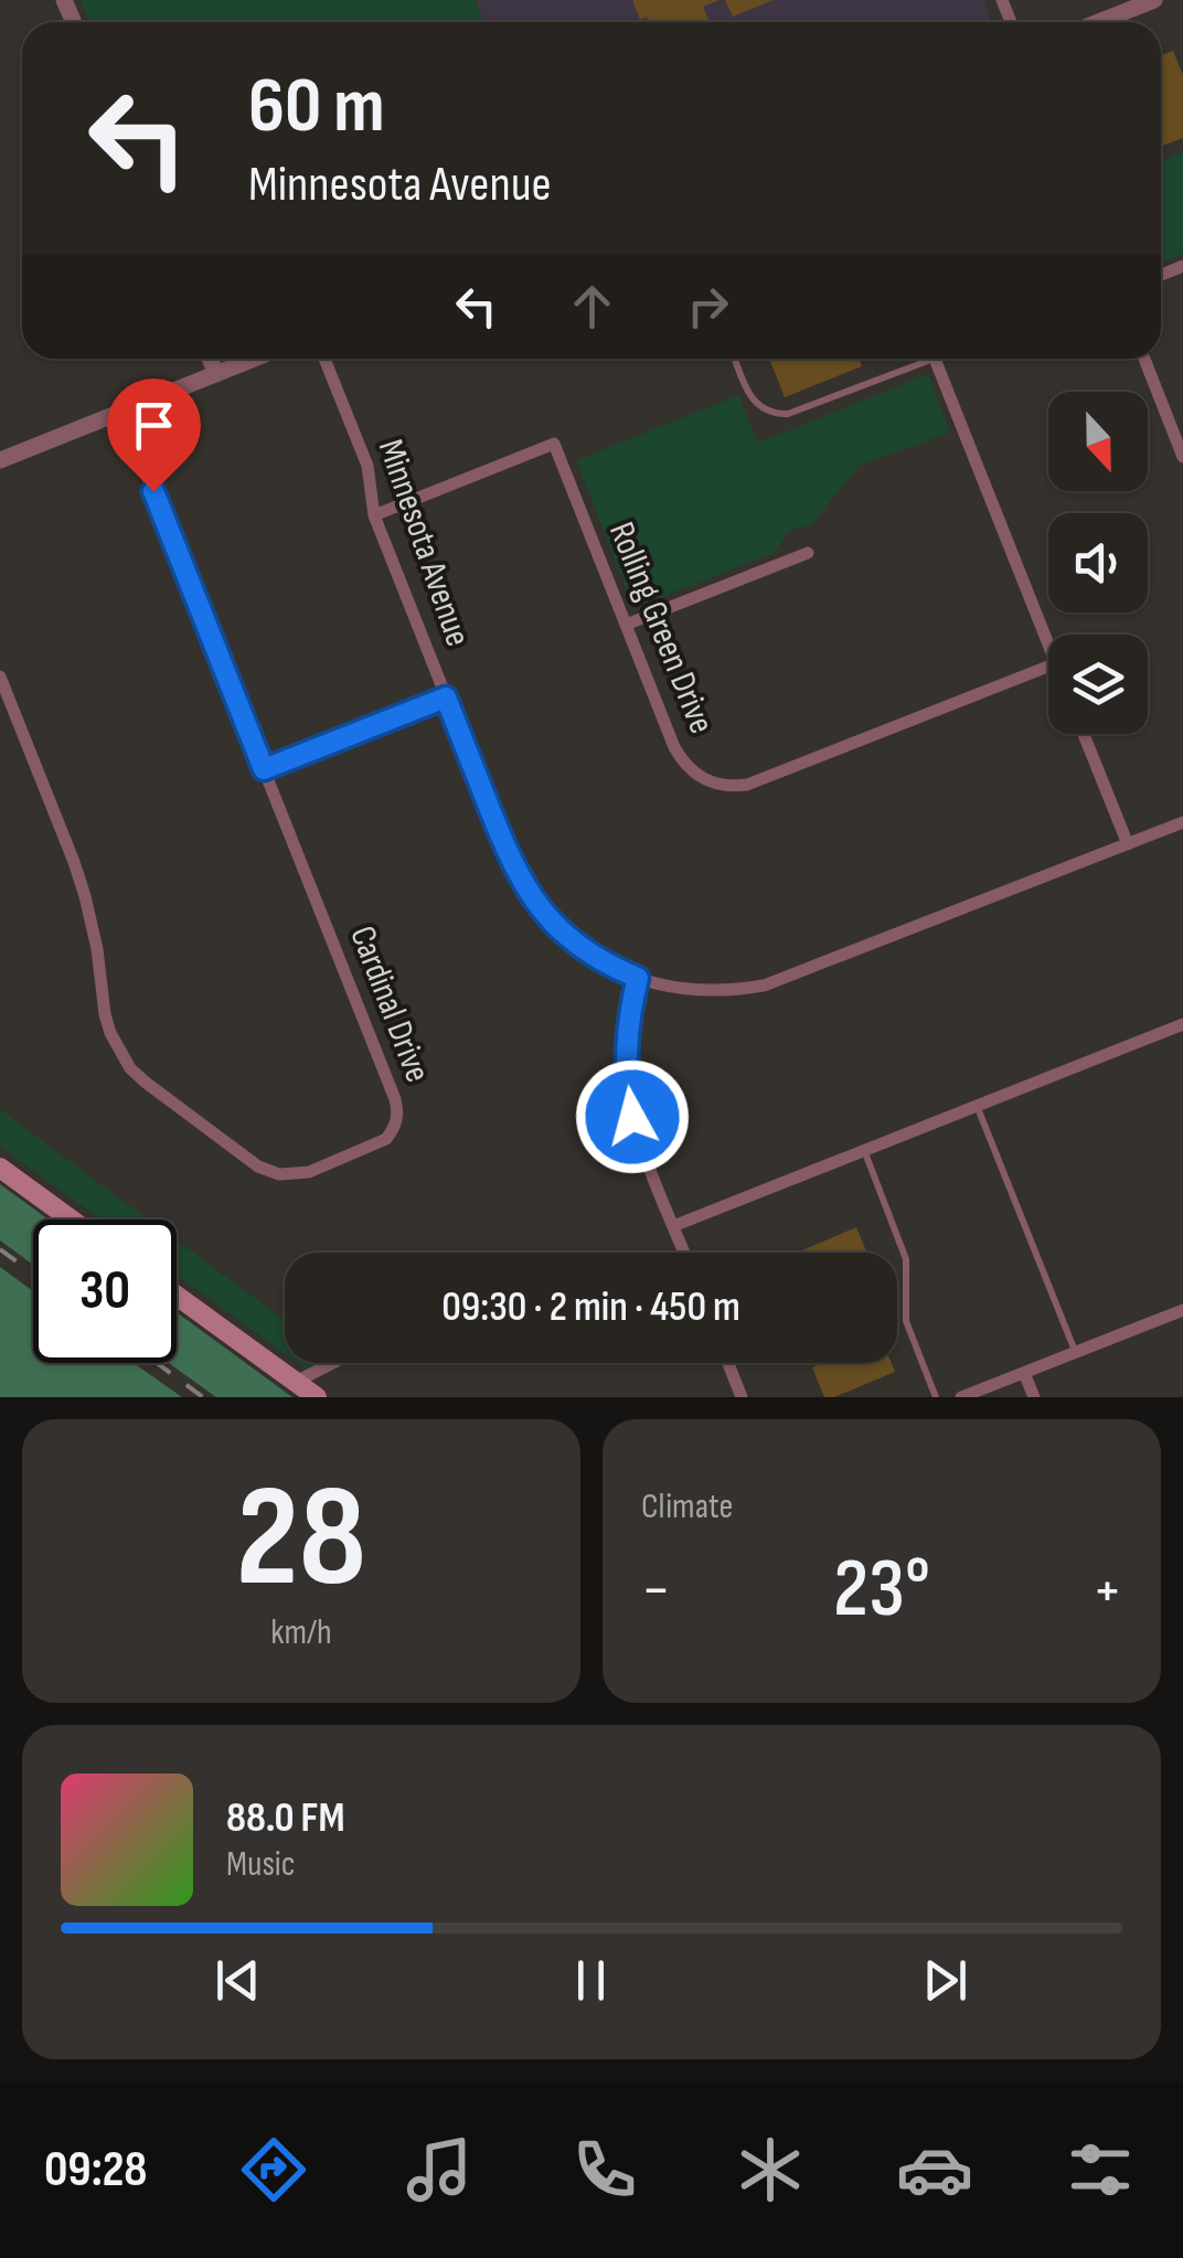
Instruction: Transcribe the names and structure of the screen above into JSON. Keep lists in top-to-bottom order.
{
  "streets": {
    "street": ["Minnesota Avenue", "Rolling Green Drive", "Cardinal Drive"]
  },
  "crossings": [
    ["Minnesota Avenue", "Rolling Green Drive"]
  ],
  "north": "bottom",
  "page": {
    "turn": ["60 m", "Minnesota Avenue"],
    "limit": "30",
    "trip": "09:30 · 2 min · 450 m",
    "tile": [
      ["28", "km/h"],
      "Climate"
    ],
    "heat": ["−", "23°", "+"],
    "song": ["88.0 FM", "Music"],
    "tabs": "09:28"
  }
}
